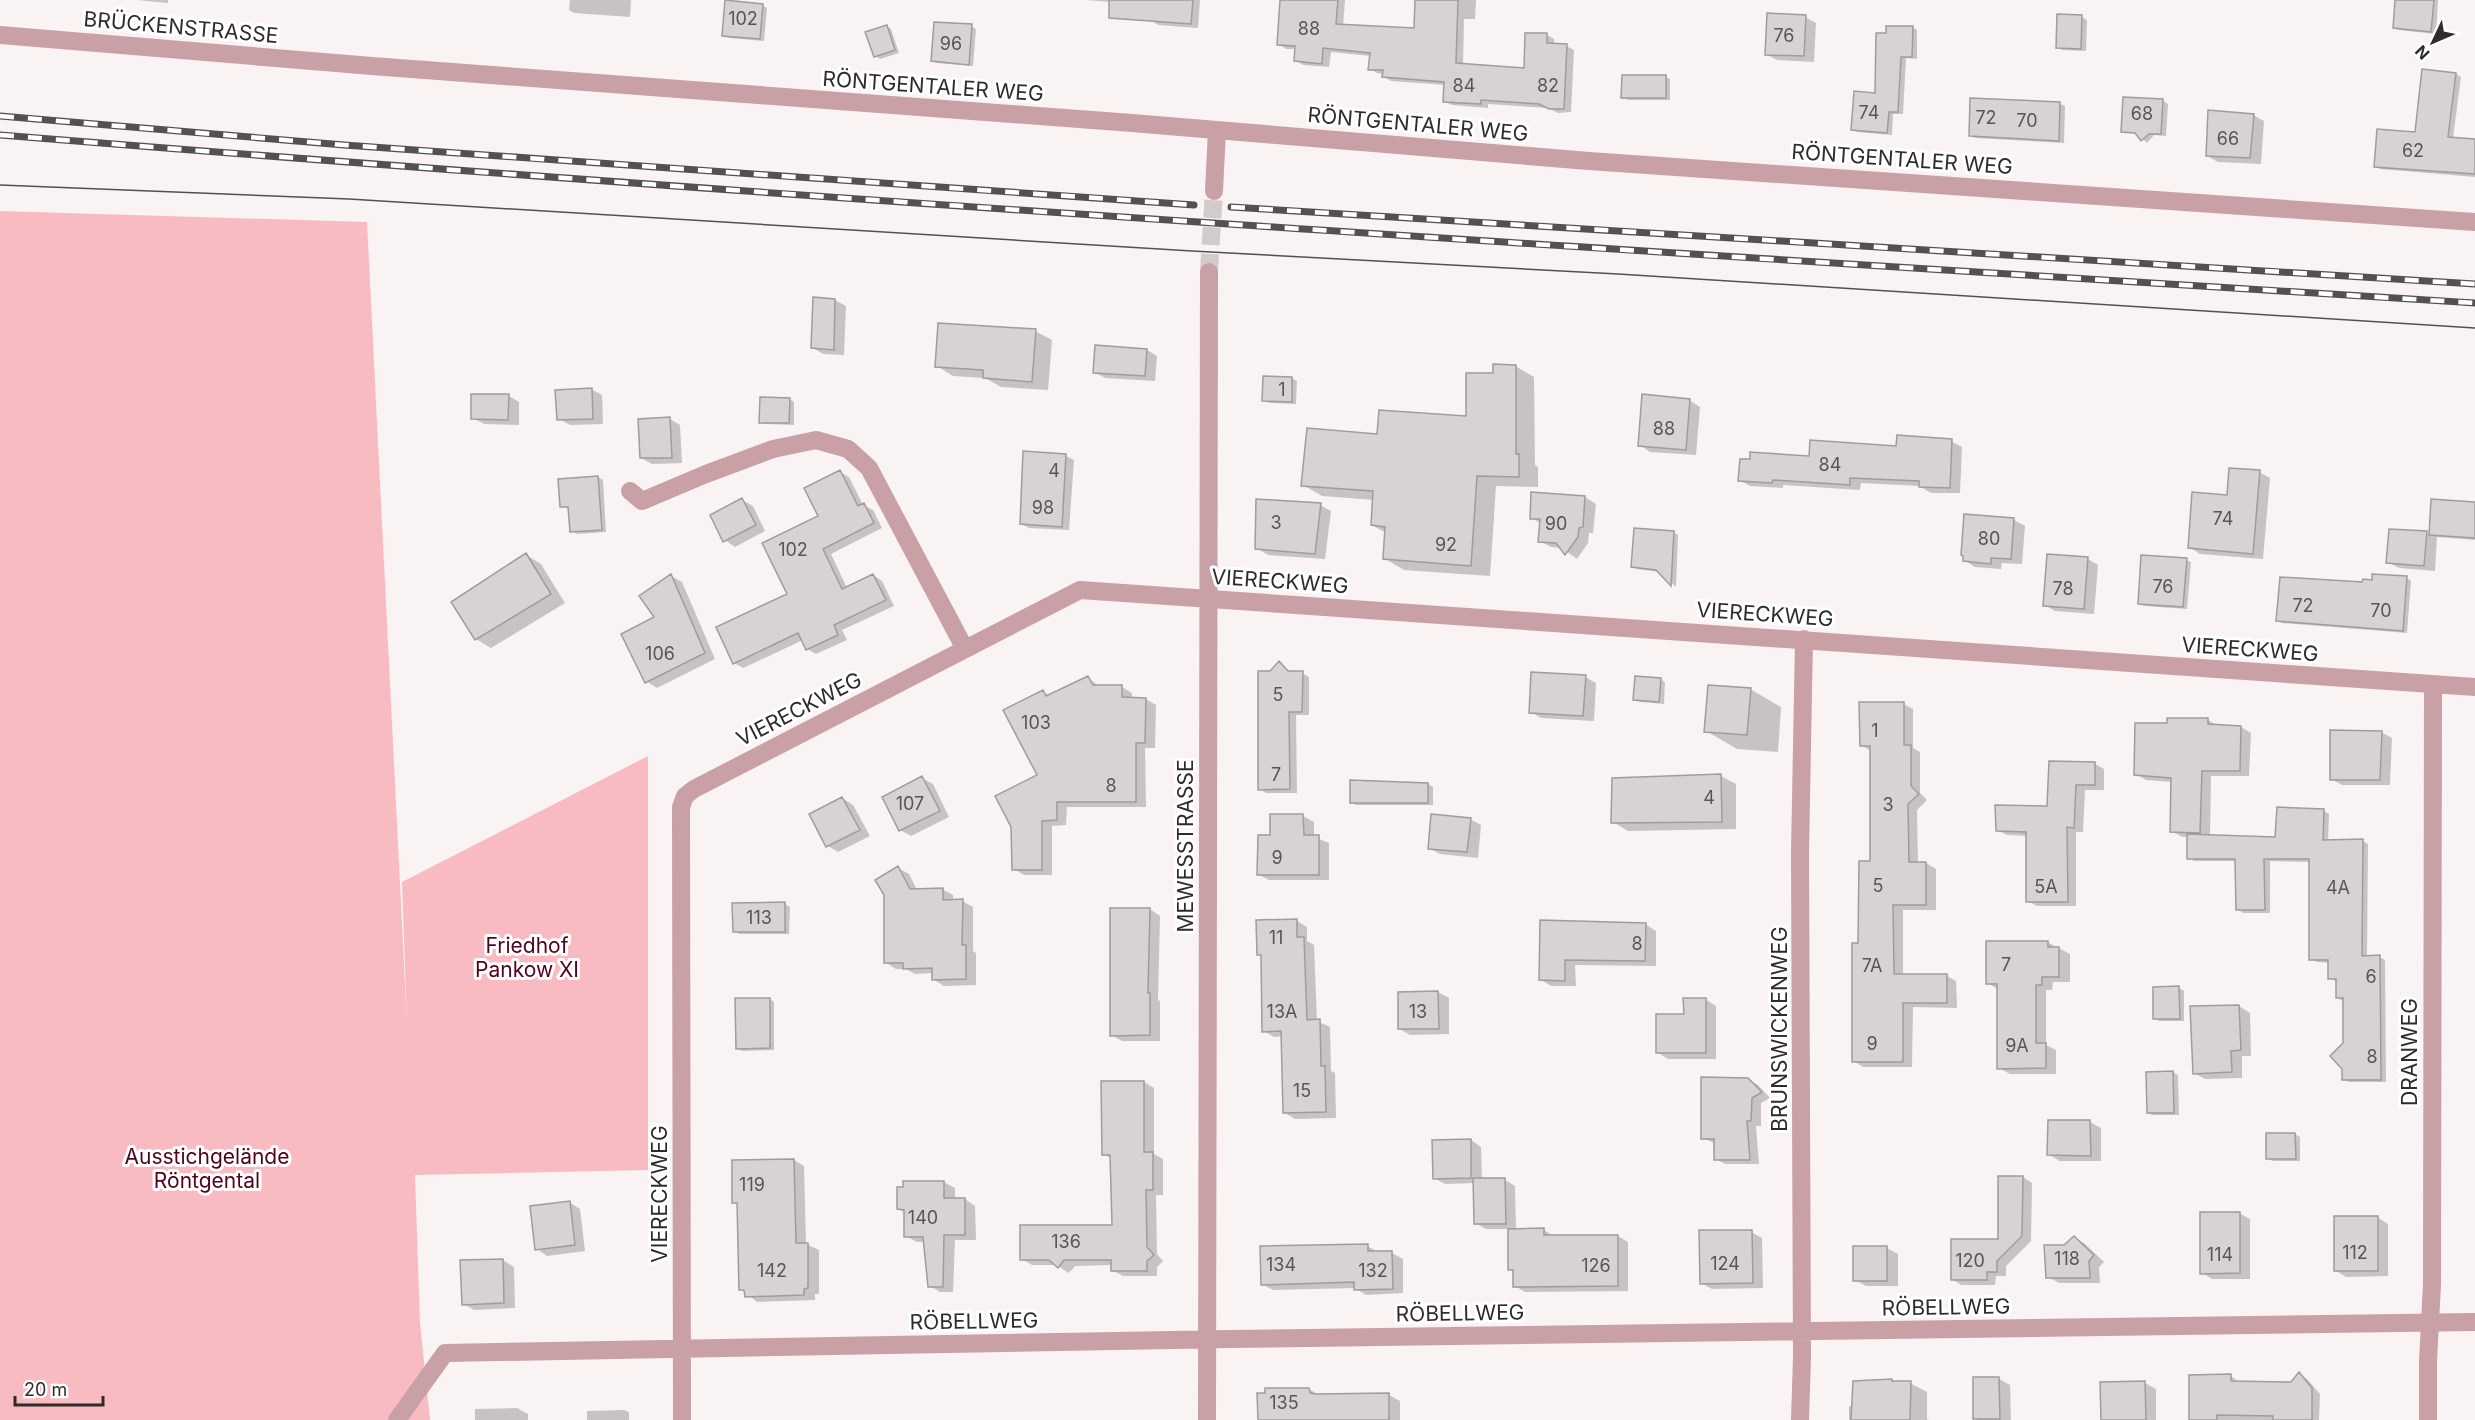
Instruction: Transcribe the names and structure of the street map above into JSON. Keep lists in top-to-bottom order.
{
  "streets": {
    "street": [
      "BRÜCKENSTRASSE",
      "RÖNTGENTALER WEG",
      "VIERECKWEG",
      "MEWESSTRASSE",
      "BRUNSWICKENWEG",
      "DRANWEG",
      "RÖBELLWEG"
    ]
  },
  "crossings": [
    ["BRÜCKENSTRASSE", "RÖNTGENTALER WEG"],
    ["VIERECKWEG", "MEWESSTRASSE"],
    ["VIERECKWEG", "BRUNSWICKENWEG"],
    ["VIERECKWEG", "DRANWEG"],
    ["VIERECKWEG", "RÖBELLWEG"],
    ["MEWESSTRASSE", "RÖBELLWEG"],
    ["BRUNSWICKENWEG", "RÖBELLWEG"],
    ["DRANWEG", "RÖBELLWEG"]
  ],
  "parks": ["Friedhof Pankow XI", "Ausstichgelände Röntgental"],
  "house_numbers": [
    "102",
    "88",
    "76",
    "96",
    "84",
    "82",
    "74",
    "68",
    "72",
    "70",
    "66",
    "62",
    "1",
    "88",
    "84",
    "4",
    "98",
    "74",
    "3",
    "90",
    "80",
    "92",
    "102",
    "76",
    "78",
    "72",
    "70",
    "106",
    "5",
    "103",
    "1",
    "7",
    "8",
    "4",
    "107",
    "3",
    "9",
    "5",
    "5A",
    "4A",
    "113",
    "11",
    "8",
    "7",
    "7A",
    "6",
    "13A",
    "13",
    "9",
    "9A",
    "8",
    "15",
    "119",
    "140",
    "136",
    "112",
    "114",
    "118",
    "120",
    "124",
    "134",
    "126",
    "142",
    "132",
    "135"
  ],
  "scale_bar": "20 m",
  "north": "bottom left"
}
